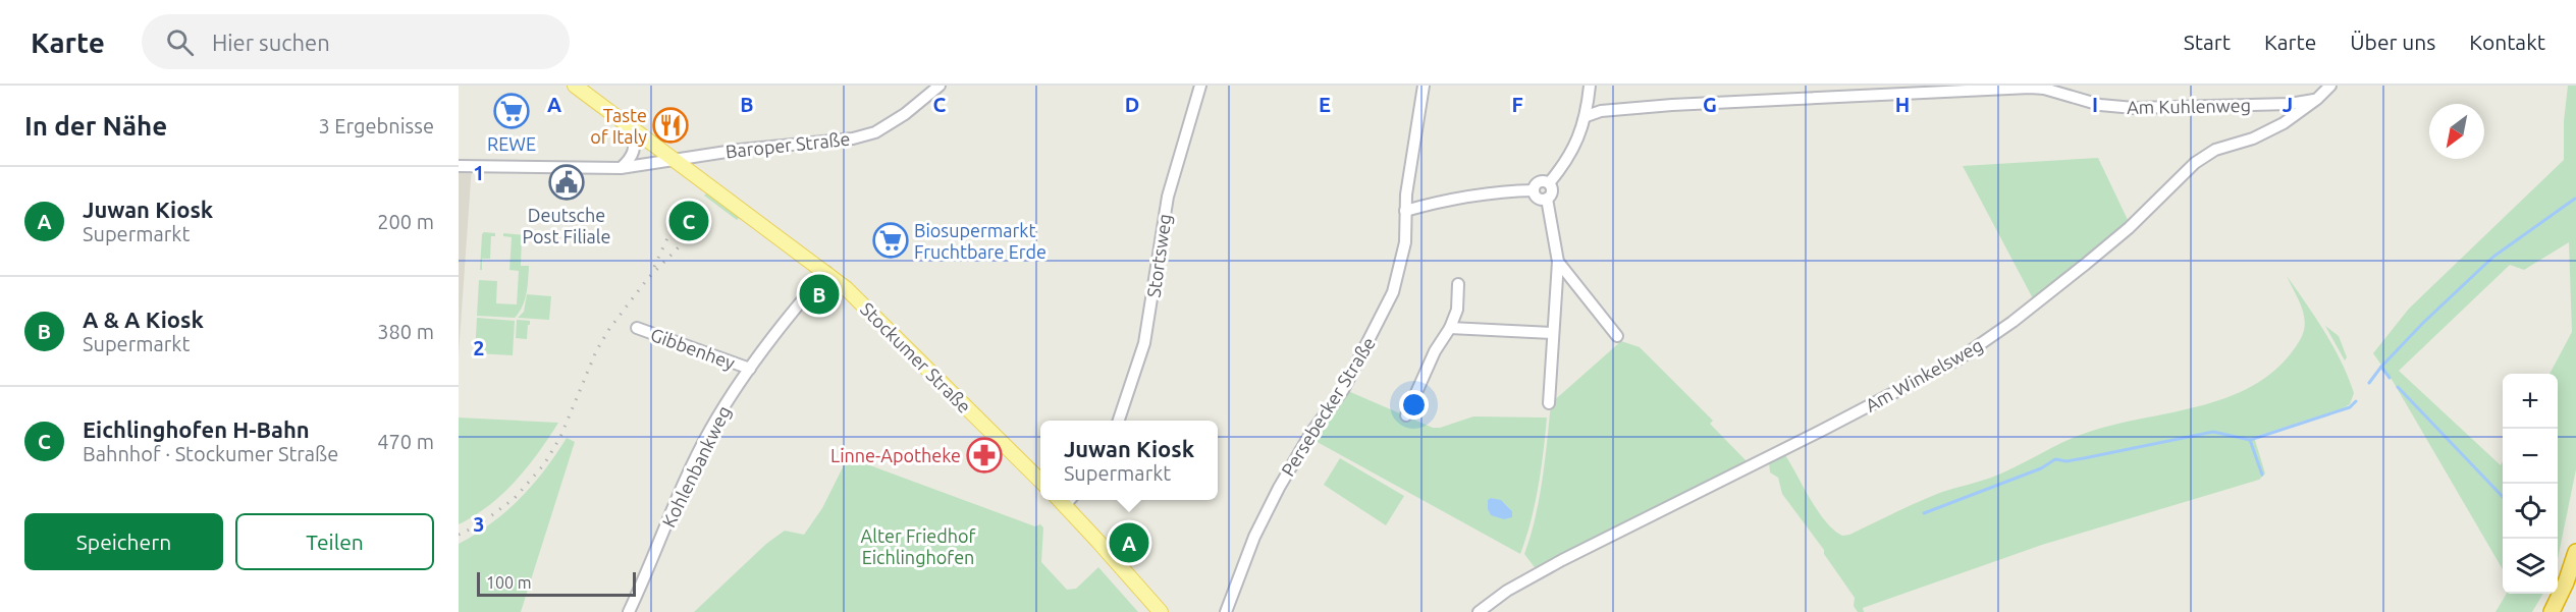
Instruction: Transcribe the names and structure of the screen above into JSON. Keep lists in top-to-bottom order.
{
  "streets": {
    "main road": ["Stockumer Straße"],
    "street": [
      "Am Kuhlenweg",
      "Baroper Straße",
      "Stortsweg",
      "Gibbenhey",
      "Am Winkelsweg",
      "Persebecker Straße",
      "Kohlenbankweg"
    ]
  },
  "crossings": [
    ["Am Kuhlenweg", "Am Winkelsweg"],
    ["Baroper Straße", "Stockumer Straße"],
    ["Gibbenhey", "Kohlenbankweg"],
    ["Stockumer Straße", "Kohlenbankweg"]
  ],
  "parks": ["Alter Friedhof Eichlinghofen"],
  "places": {
    "supermarket": ["REWE", "Biosupermarkt Fruchtbare Erde"],
    "restaurant": ["Taste of Italy"],
    "public building": ["Deutsche Post Filiale"],
    "pharmacy": ["Linne-Apotheke"]
  },
  "scale_bar": "100 m",
  "north": "bottom left",
  "page": {
    "header": "Karte",
    "search": "Hier suchen",
    "nav": [
      "Start",
      "Karte",
      "Über uns",
      "Kontakt"
    ],
    "heading": ["In der Nähe", "3 Ergebnisse"],
    "list": [
      {
        "mark": "A",
        "name": "Juwan Kiosk",
        "note": "Supermarkt",
        "value": "200 m"
      },
      {
        "mark": "B",
        "name": "A & A Kiosk",
        "note": "Supermarkt",
        "value": "380 m"
      },
      {
        "mark": "C",
        "name": "Eichlinghofen H-Bahn",
        "note": "Bahnhof · Stockumer Straße",
        "value": "470 m"
      }
    ],
    "pins": ["C", "B", "A"],
    "map_buttons": ["+", "−"],
    "popup": ["Juwan Kiosk", "Supermarkt"],
    "buttons": ["Speichern", "Teilen"],
    "scale": "100 m"
  },
  "grid": {
    "columns": [
      "A",
      "B",
      "C",
      "D",
      "E",
      "F",
      "G",
      "H",
      "I",
      "J"
    ],
    "rows": ["1", "2", "3"]
  }
}
